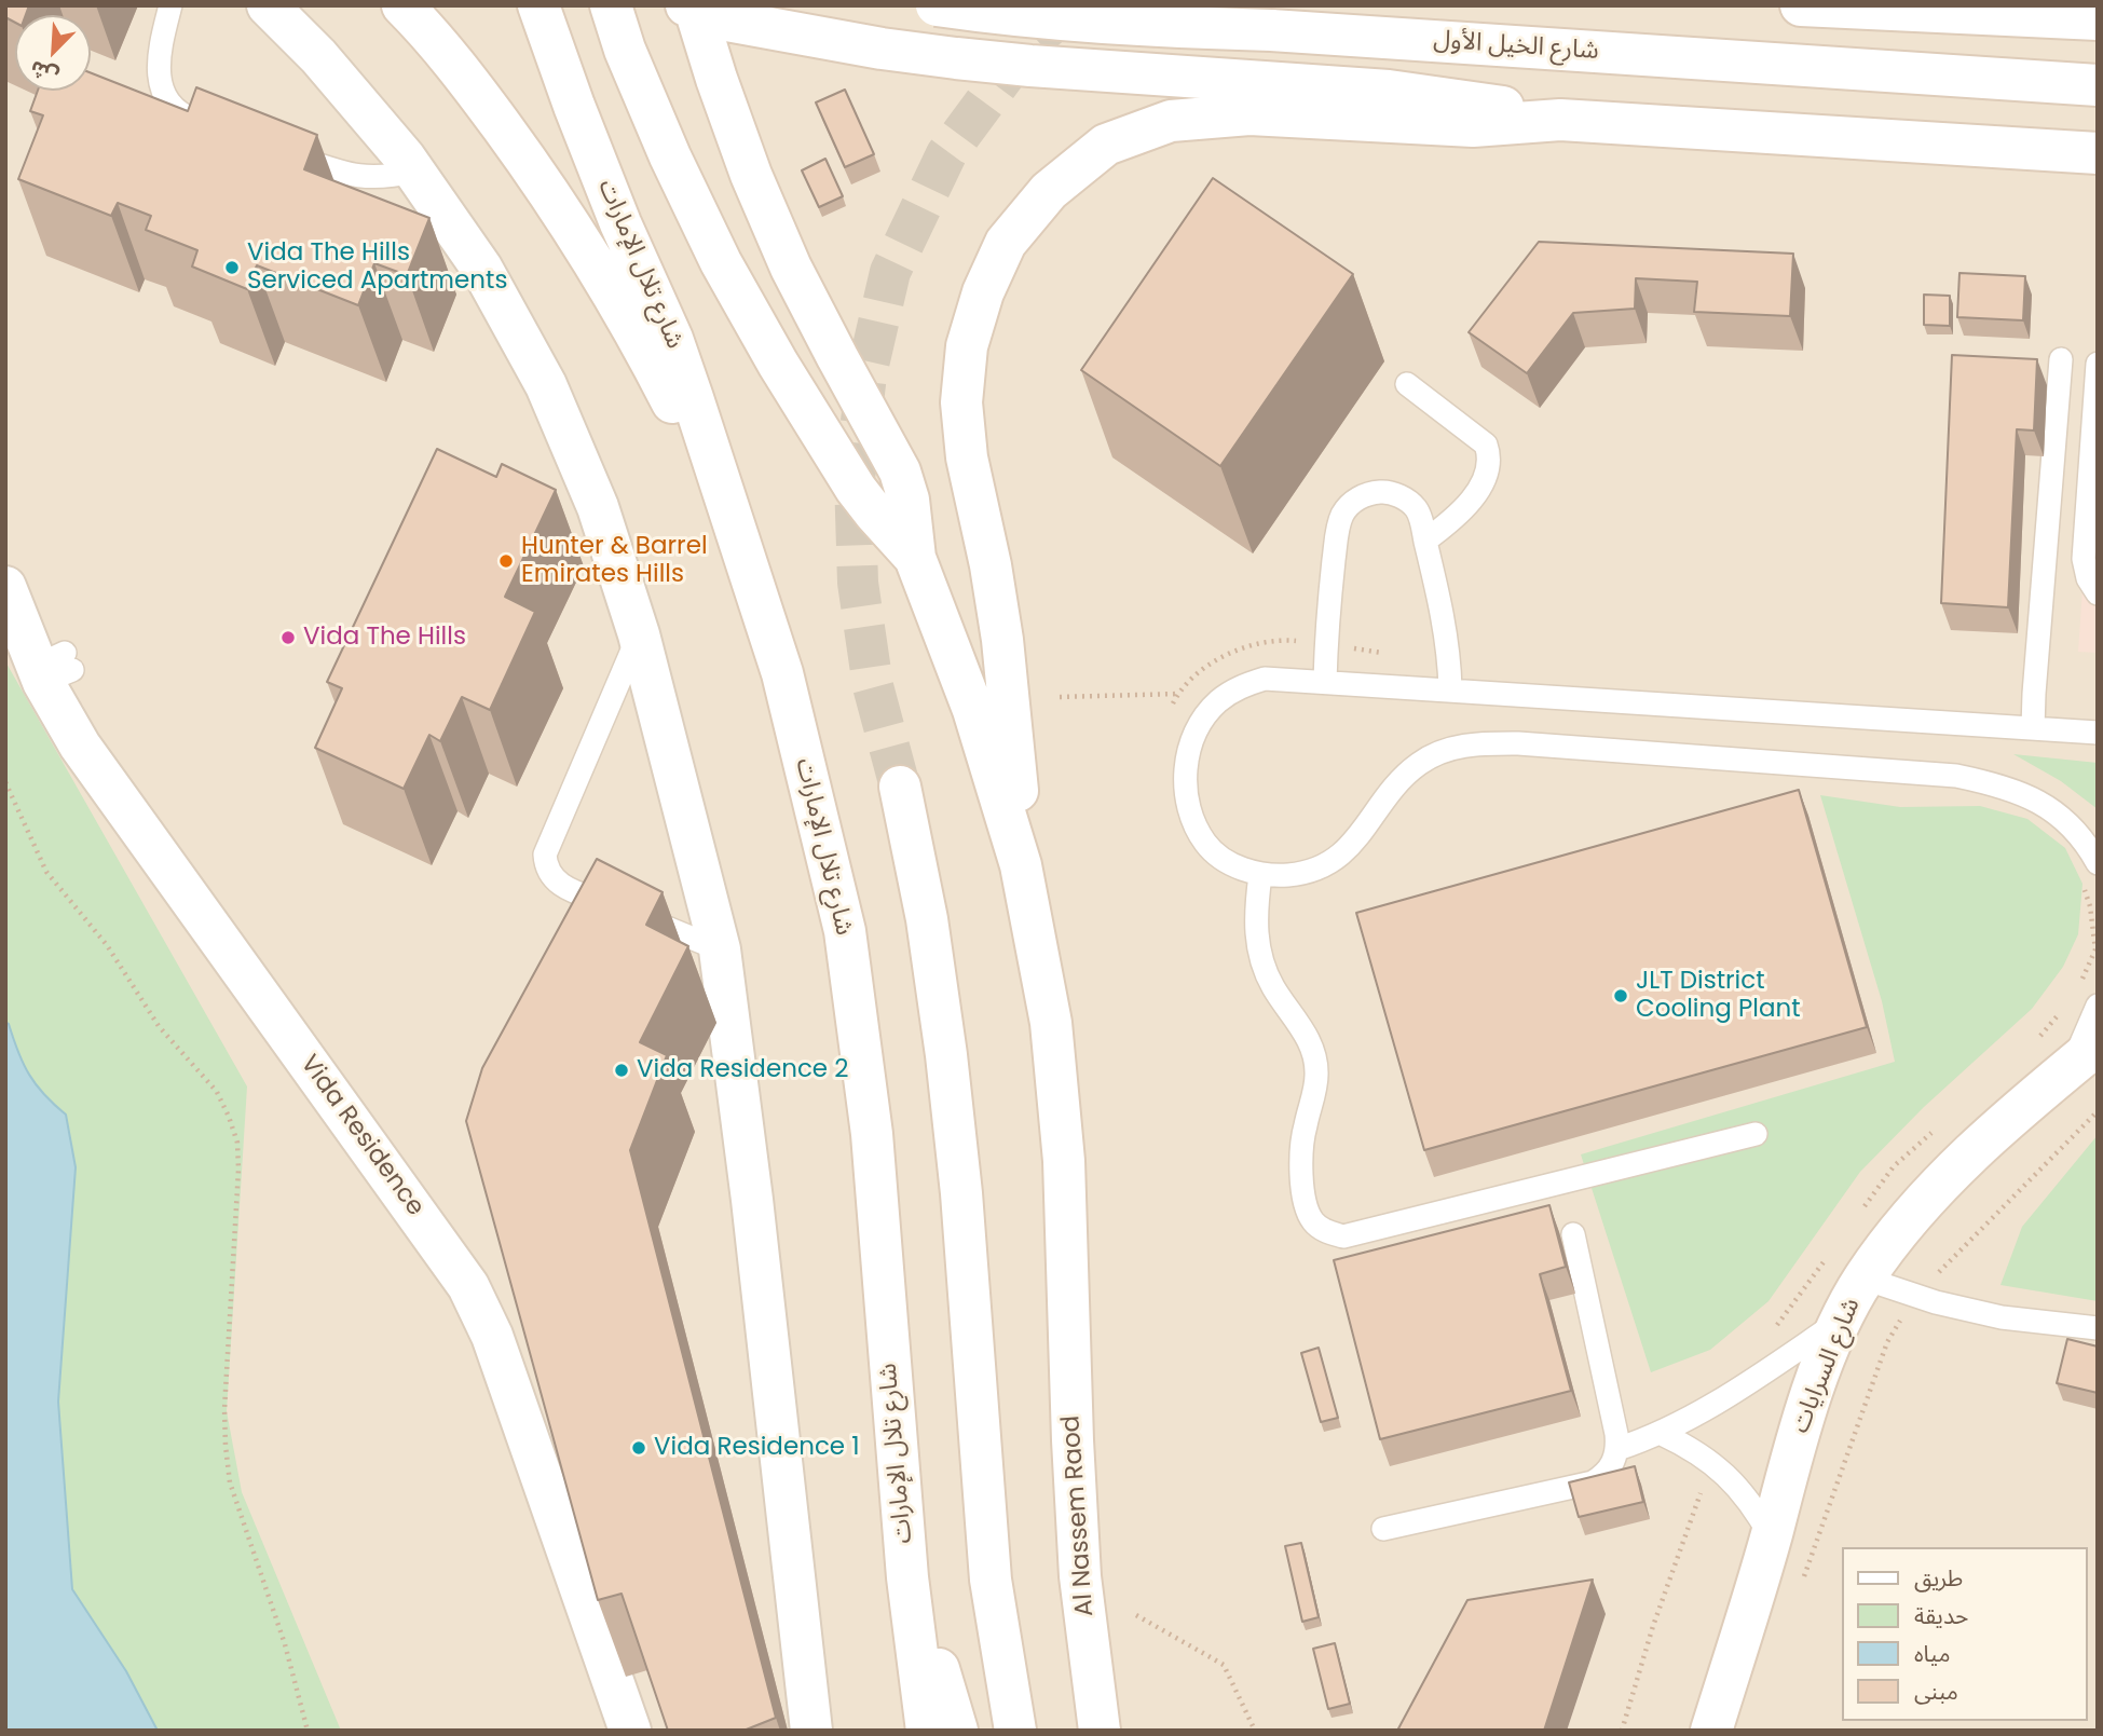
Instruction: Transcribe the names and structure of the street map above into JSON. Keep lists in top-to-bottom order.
{
  "streets": {
    "main road": [
      "شارع الخيل الأول",
      "شارع تلال الإمارات",
      "Vida Residence",
      "شارع السرايات",
      "Al Nassem Raod"
    ]
  },
  "places": [
    "Vida The Hills Serviced Apartments",
    "Hunter & Barrel Emirates Hills",
    "Vida The Hills",
    "JLT District Cooling Plant",
    "Vida Residence 2",
    "Vida Residence 1"
  ],
  "legend": [
    "طريق",
    "حديقة",
    "مياه",
    "مبنى"
  ],
  "north": "bottom left"
}
